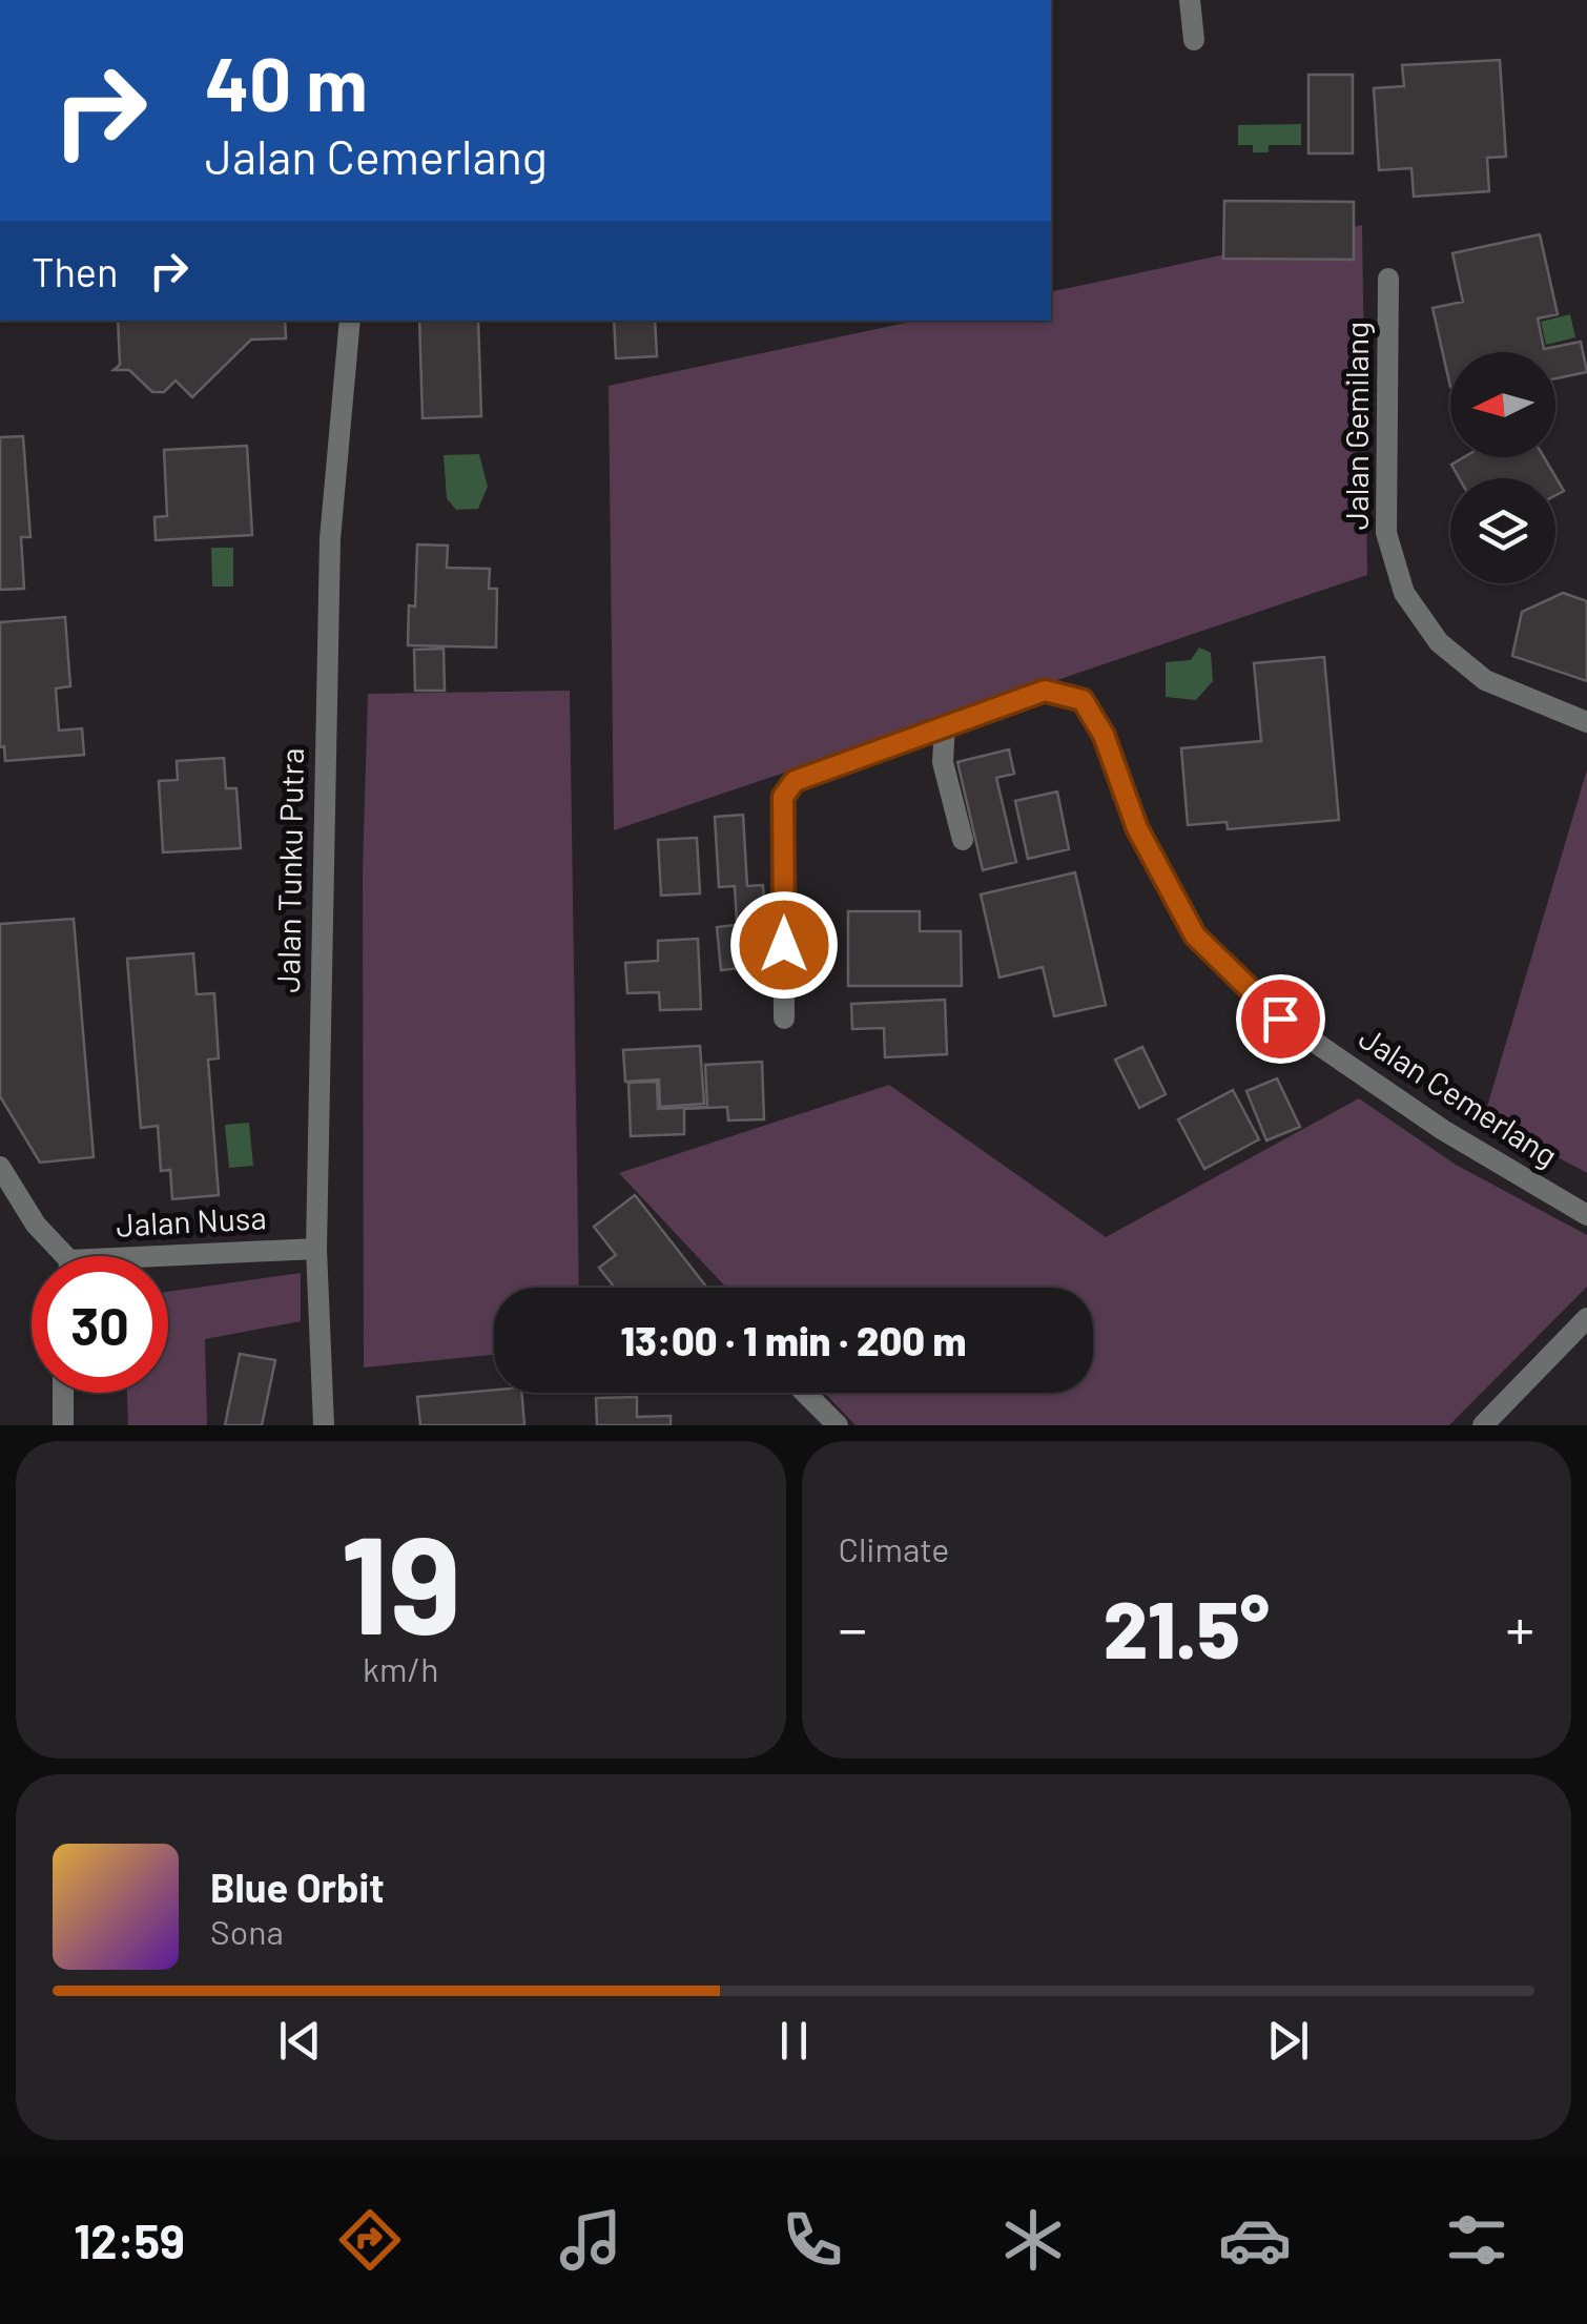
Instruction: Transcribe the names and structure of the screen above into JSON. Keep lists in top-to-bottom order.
{
  "streets": {
    "street": [
      "Jalan Gemilang",
      "Jalan Tunku Putra",
      "Jalan Cemerlang",
      "Jalan Nusa"
    ]
  },
  "crossings": [
    ["Jalan Tunku Putra", "Jalan Nusa"]
  ],
  "north": "left",
  "page": {
    "turn": ["40 m", "Jalan Cemerlang"],
    "then": "Then",
    "limit": "30",
    "trip": "13:00 · 1 min · 200 m",
    "tile": [
      ["19", "km/h"],
      "Climate"
    ],
    "heat": ["−", "21.5°", "+"],
    "song": ["Blue Orbit", "Sona"],
    "tabs": "12:59"
  }
}
